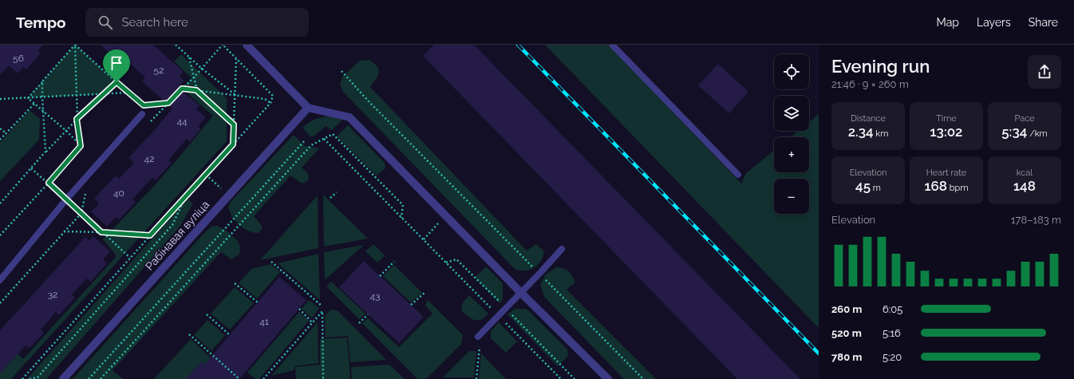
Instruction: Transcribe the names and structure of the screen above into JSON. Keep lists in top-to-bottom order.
{
  "streets": {
    "street": ["Рабінавая вуліца"]
  },
  "house_numbers": [
    "56",
    "52",
    "44",
    "42",
    "40",
    "32",
    "43",
    "41"
  ],
  "page": {
    "header": "Tempo",
    "search": "Search here",
    "nav": ["Map", "Layers", "Share"],
    "heading": ["Evening run", "21:46 · 9 × 260 m"],
    "map_buttons": ["+", "−"],
    "stats": [
      ["Distance", "2.34 km"],
      ["Time", "13:02"],
      ["Pace", "5:34 /km"],
      ["Elevation", "45 m"],
      ["Heart rate", "168 bpm"],
      ["kcal", "148"]
    ],
    "chart": ["Elevation", "178–183 m"],
    "list": [
      {
        "name": "260 m",
        "note": "6:05"
      },
      {
        "name": "520 m",
        "note": "5:16"
      },
      {
        "name": "780 m",
        "note": "5:20"
      }
    ]
  }
}
